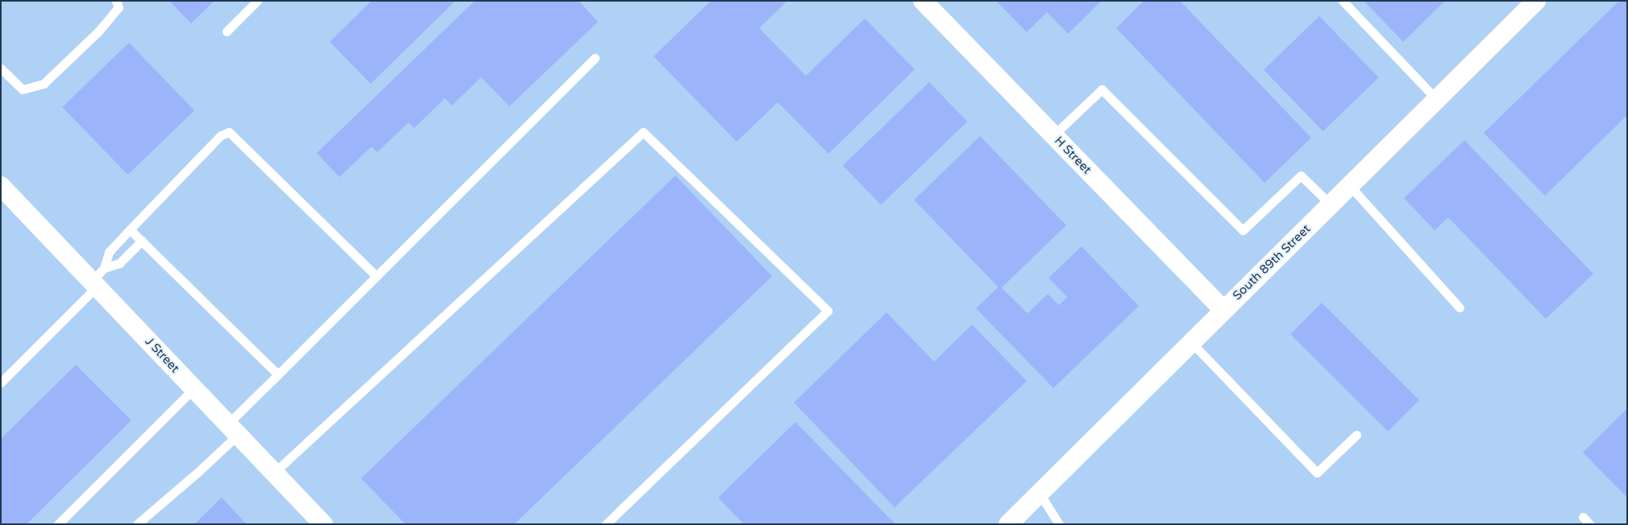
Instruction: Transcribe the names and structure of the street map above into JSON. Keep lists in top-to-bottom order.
{
  "streets": {
    "street": ["H Street", "South 89th Street", "J Street"]
  },
  "crossings": [
    ["H Street", "South 89th Street"]
  ]
}
